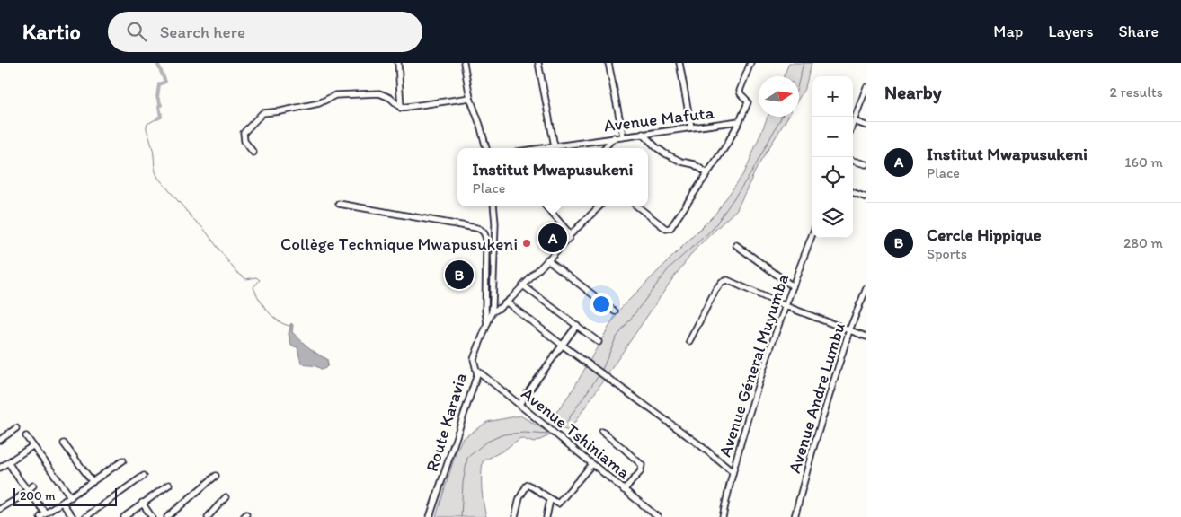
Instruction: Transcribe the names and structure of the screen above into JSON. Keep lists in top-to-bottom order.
{
  "streets": {
    "street": [
      "Avenue Mafuta",
      "Avenue Géneral Muyumba",
      "Avenue Andre Lumbu",
      "Route Karavia",
      "Avenue Tshiniama"
    ]
  },
  "crossings": [
    ["Route Karavia", "Avenue Tshiniama"]
  ],
  "places": ["Collège Technique Mwapusukeni"],
  "scale_bar": "200 m",
  "north": "right",
  "page": {
    "header": "Kartio",
    "search": "Search here",
    "nav": ["Map", "Layers", "Share"],
    "heading": ["Nearby", "2 results"],
    "map_buttons": ["+", "−"],
    "list": [
      {
        "mark": "A",
        "name": "Institut Mwapusukeni",
        "note": "Place",
        "value": "160 m"
      },
      {
        "mark": "B",
        "name": "Cercle Hippique",
        "note": "Sports",
        "value": "280 m"
      }
    ],
    "popup": ["Institut Mwapusukeni", "Place"],
    "pins": ["A", "B"],
    "scale": "200 m"
  }
}
